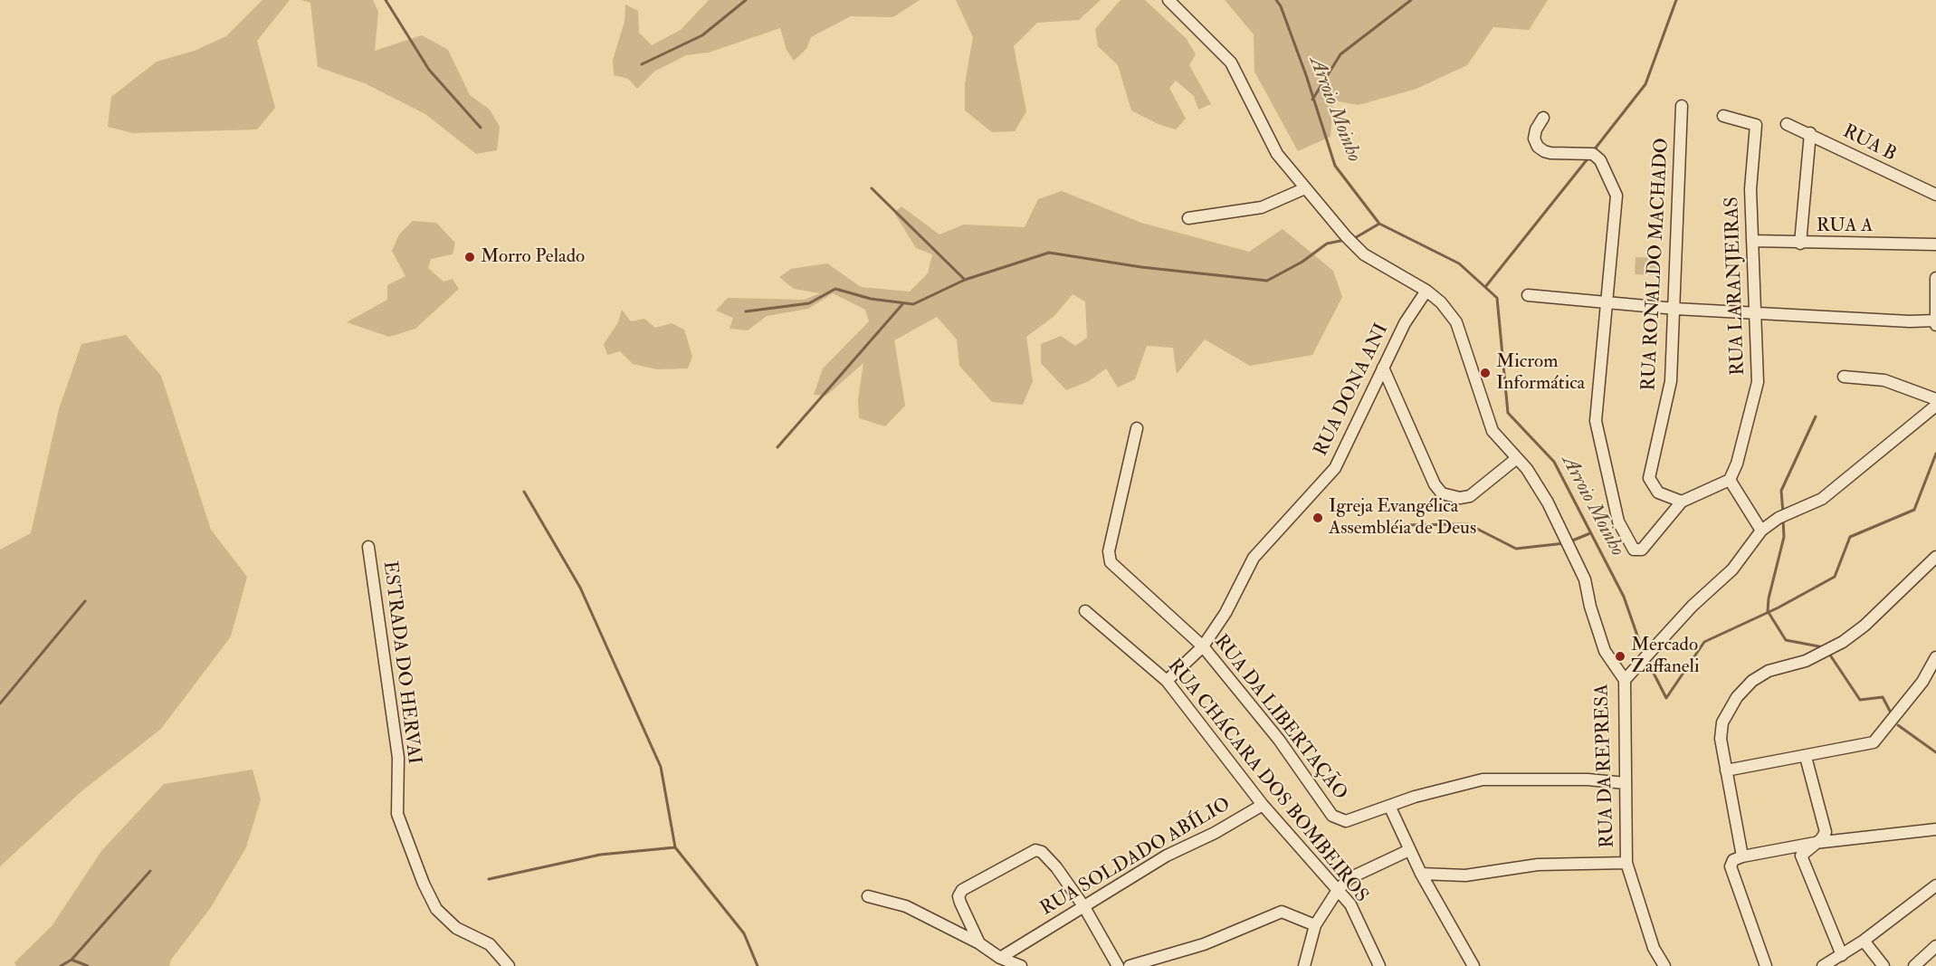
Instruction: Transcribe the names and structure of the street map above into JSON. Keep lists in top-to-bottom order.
{
  "streets": {
    "street": [
      "RUA B",
      "RUA A",
      "RUA RONALDO MACHADO",
      "RUA LARANJEIRAS",
      "RUA DONA ANI",
      "ESTRADA DO HERVAI",
      "RUA DA LIBERTAÇÃO",
      "RUA DA REPRESA",
      "RUA CHÁCARA DOS BOMBEIROS",
      "RUA SOLDADO ABÍLIO"
    ]
  },
  "crossings": [
    ["RUA A", "RUA LARANJEIRAS"],
    ["RUA DONA ANI", "RUA DA LIBERTAÇÃO"],
    ["RUA DONA ANI", "RUA DA REPRESA"],
    ["RUA DONA ANI", "RUA CHÁCARA DOS BOMBEIROS"],
    ["RUA DA LIBERTAÇÃO", "RUA DA REPRESA"],
    ["RUA CHÁCARA DOS BOMBEIROS", "RUA SOLDADO ABÍLIO"]
  ],
  "water": ["Arroio Moinho"],
  "places": [
    "Morro Pelado",
    "Microm Informática",
    "Igreja Evangélica Assembléia de Deus",
    "Mercado Zaffaneli"
  ]
}
